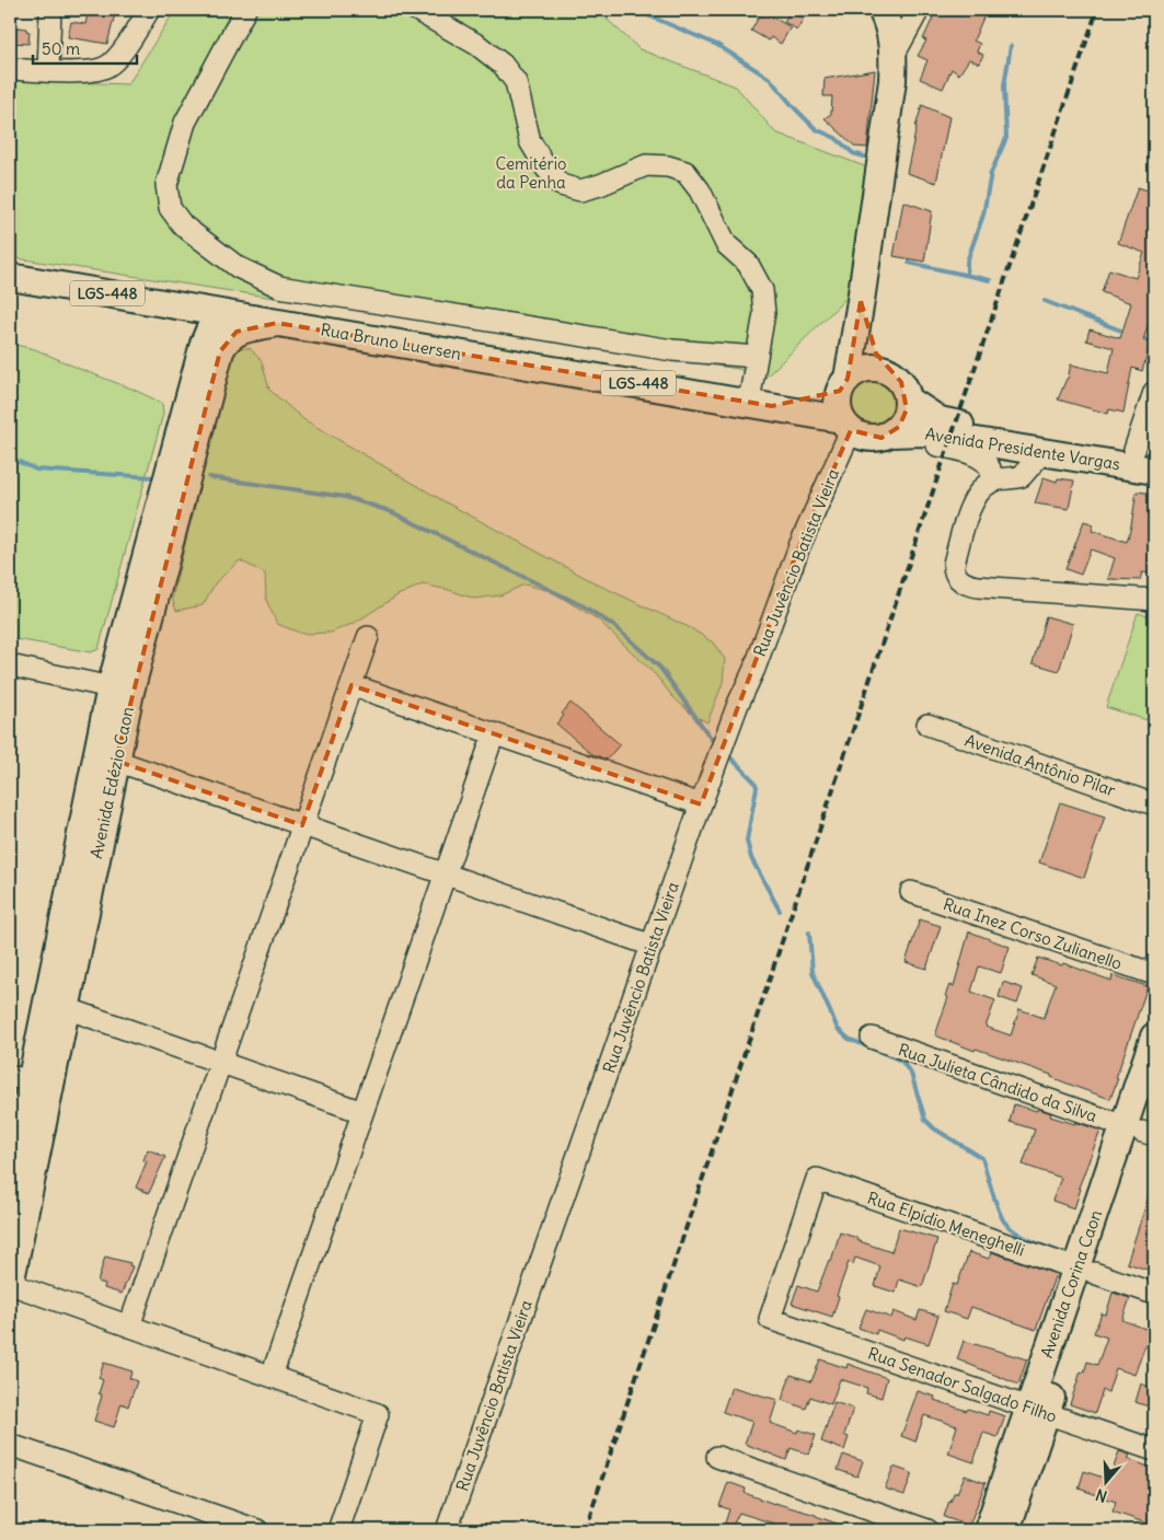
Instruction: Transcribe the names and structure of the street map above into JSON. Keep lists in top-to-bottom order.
{
  "streets": {
    "main road": [
      "LGS-448",
      "Rua Bruno Luersen",
      "Avenida Presidente Vargas",
      "Avenida Edézio Caon",
      "Avenida Corina Caon"
    ],
    "street": [
      "Rua Juvêncio Batista Vieira",
      "Avenida Antônio Pilar",
      "Rua Inez Corso Zulianello",
      "Rua Julieta Cândido da Silva",
      "Rua Elpídio Meneghelli",
      "Rua Senador Salgado Filho"
    ]
  },
  "crossings": [
    ["Rua Bruno Luersen", "Avenida Presidente Vargas"],
    ["Rua Bruno Luersen", "Rua Juvêncio Batista Vieira"],
    ["Rua Bruno Luersen", "Avenida Edézio Caon"],
    ["Avenida Presidente Vargas", "Rua Juvêncio Batista Vieira"],
    ["Rua Julieta Cândido da Silva", "Avenida Corina Caon"],
    ["Rua Elpídio Meneghelli", "Avenida Corina Caon"],
    ["Rua Elpídio Meneghelli", "Rua Senador Salgado Filho"],
    ["Avenida Corina Caon", "Rua Senador Salgado Filho"]
  ],
  "parks": ["Cemitério da Penha"],
  "scale_bar": "50 m",
  "north": "bottom"
}
